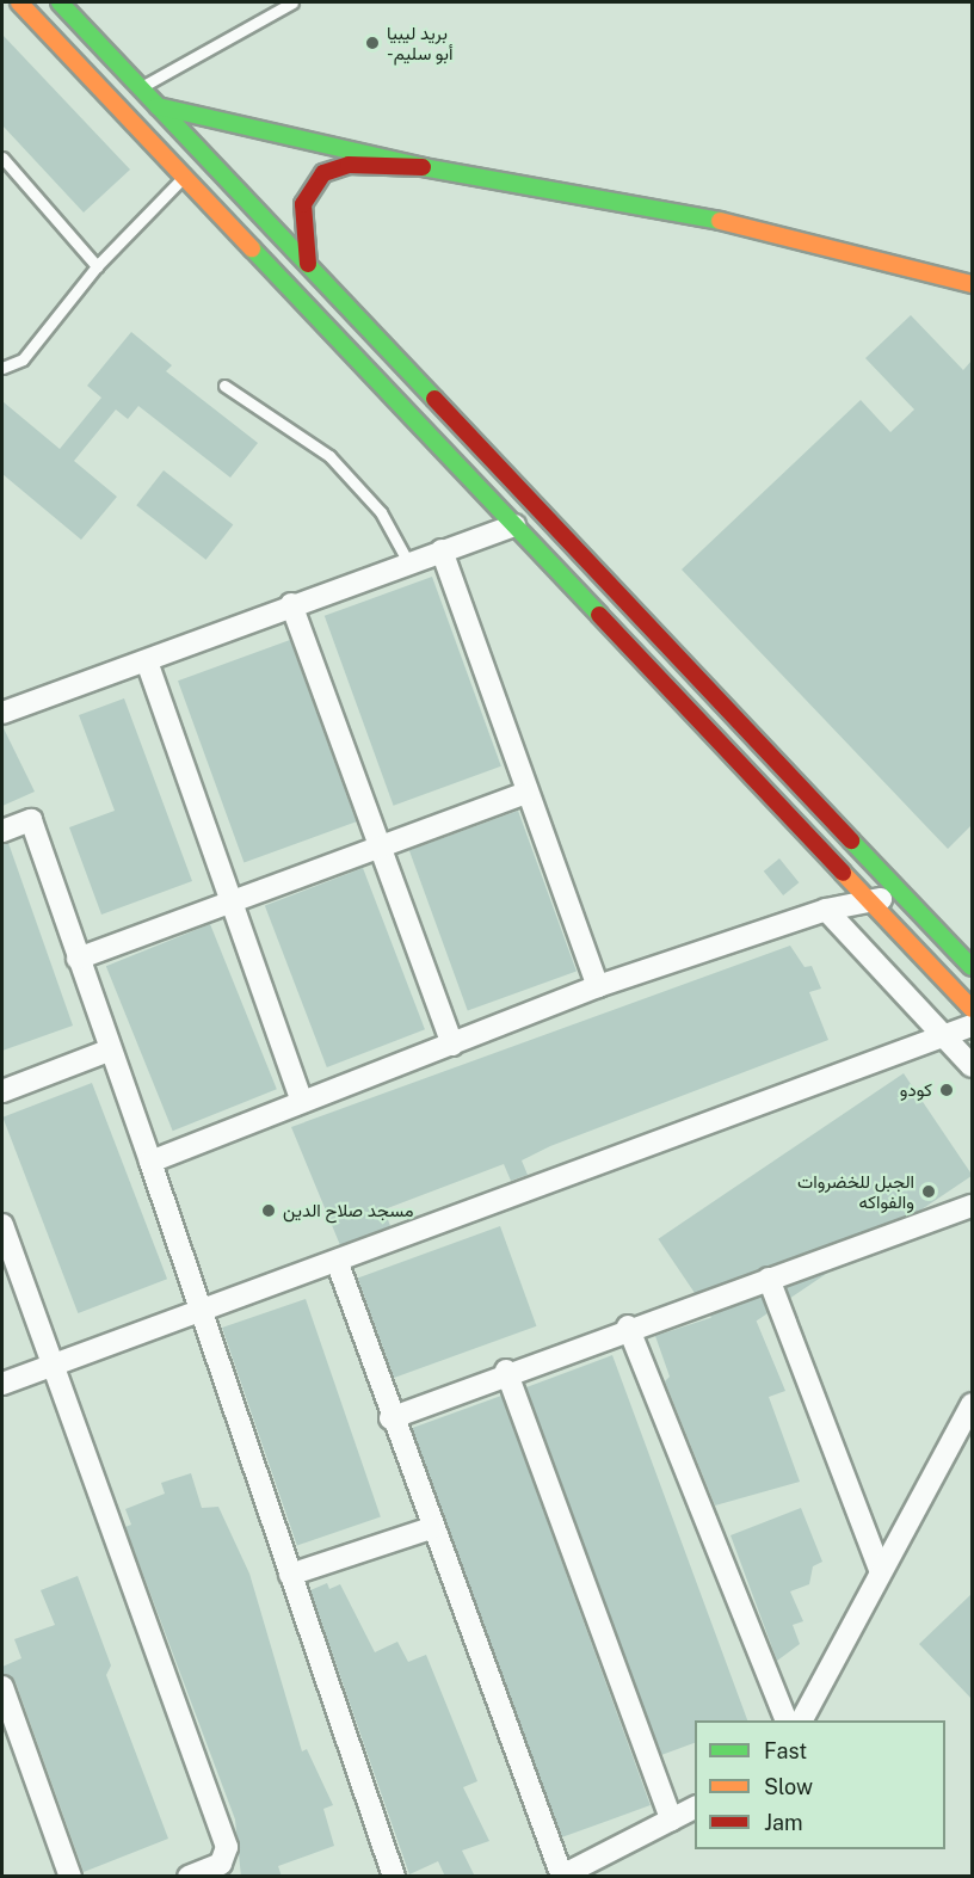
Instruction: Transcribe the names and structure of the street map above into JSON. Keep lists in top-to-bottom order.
{
  "places": [
    "بريد ليبيا -أبو سليم",
    "كودو",
    "الجبل للخضروات والفواكه",
    "مسجد صلاح الدين"
  ],
  "legend": ["Fast", "Slow", "Jam"]
}
